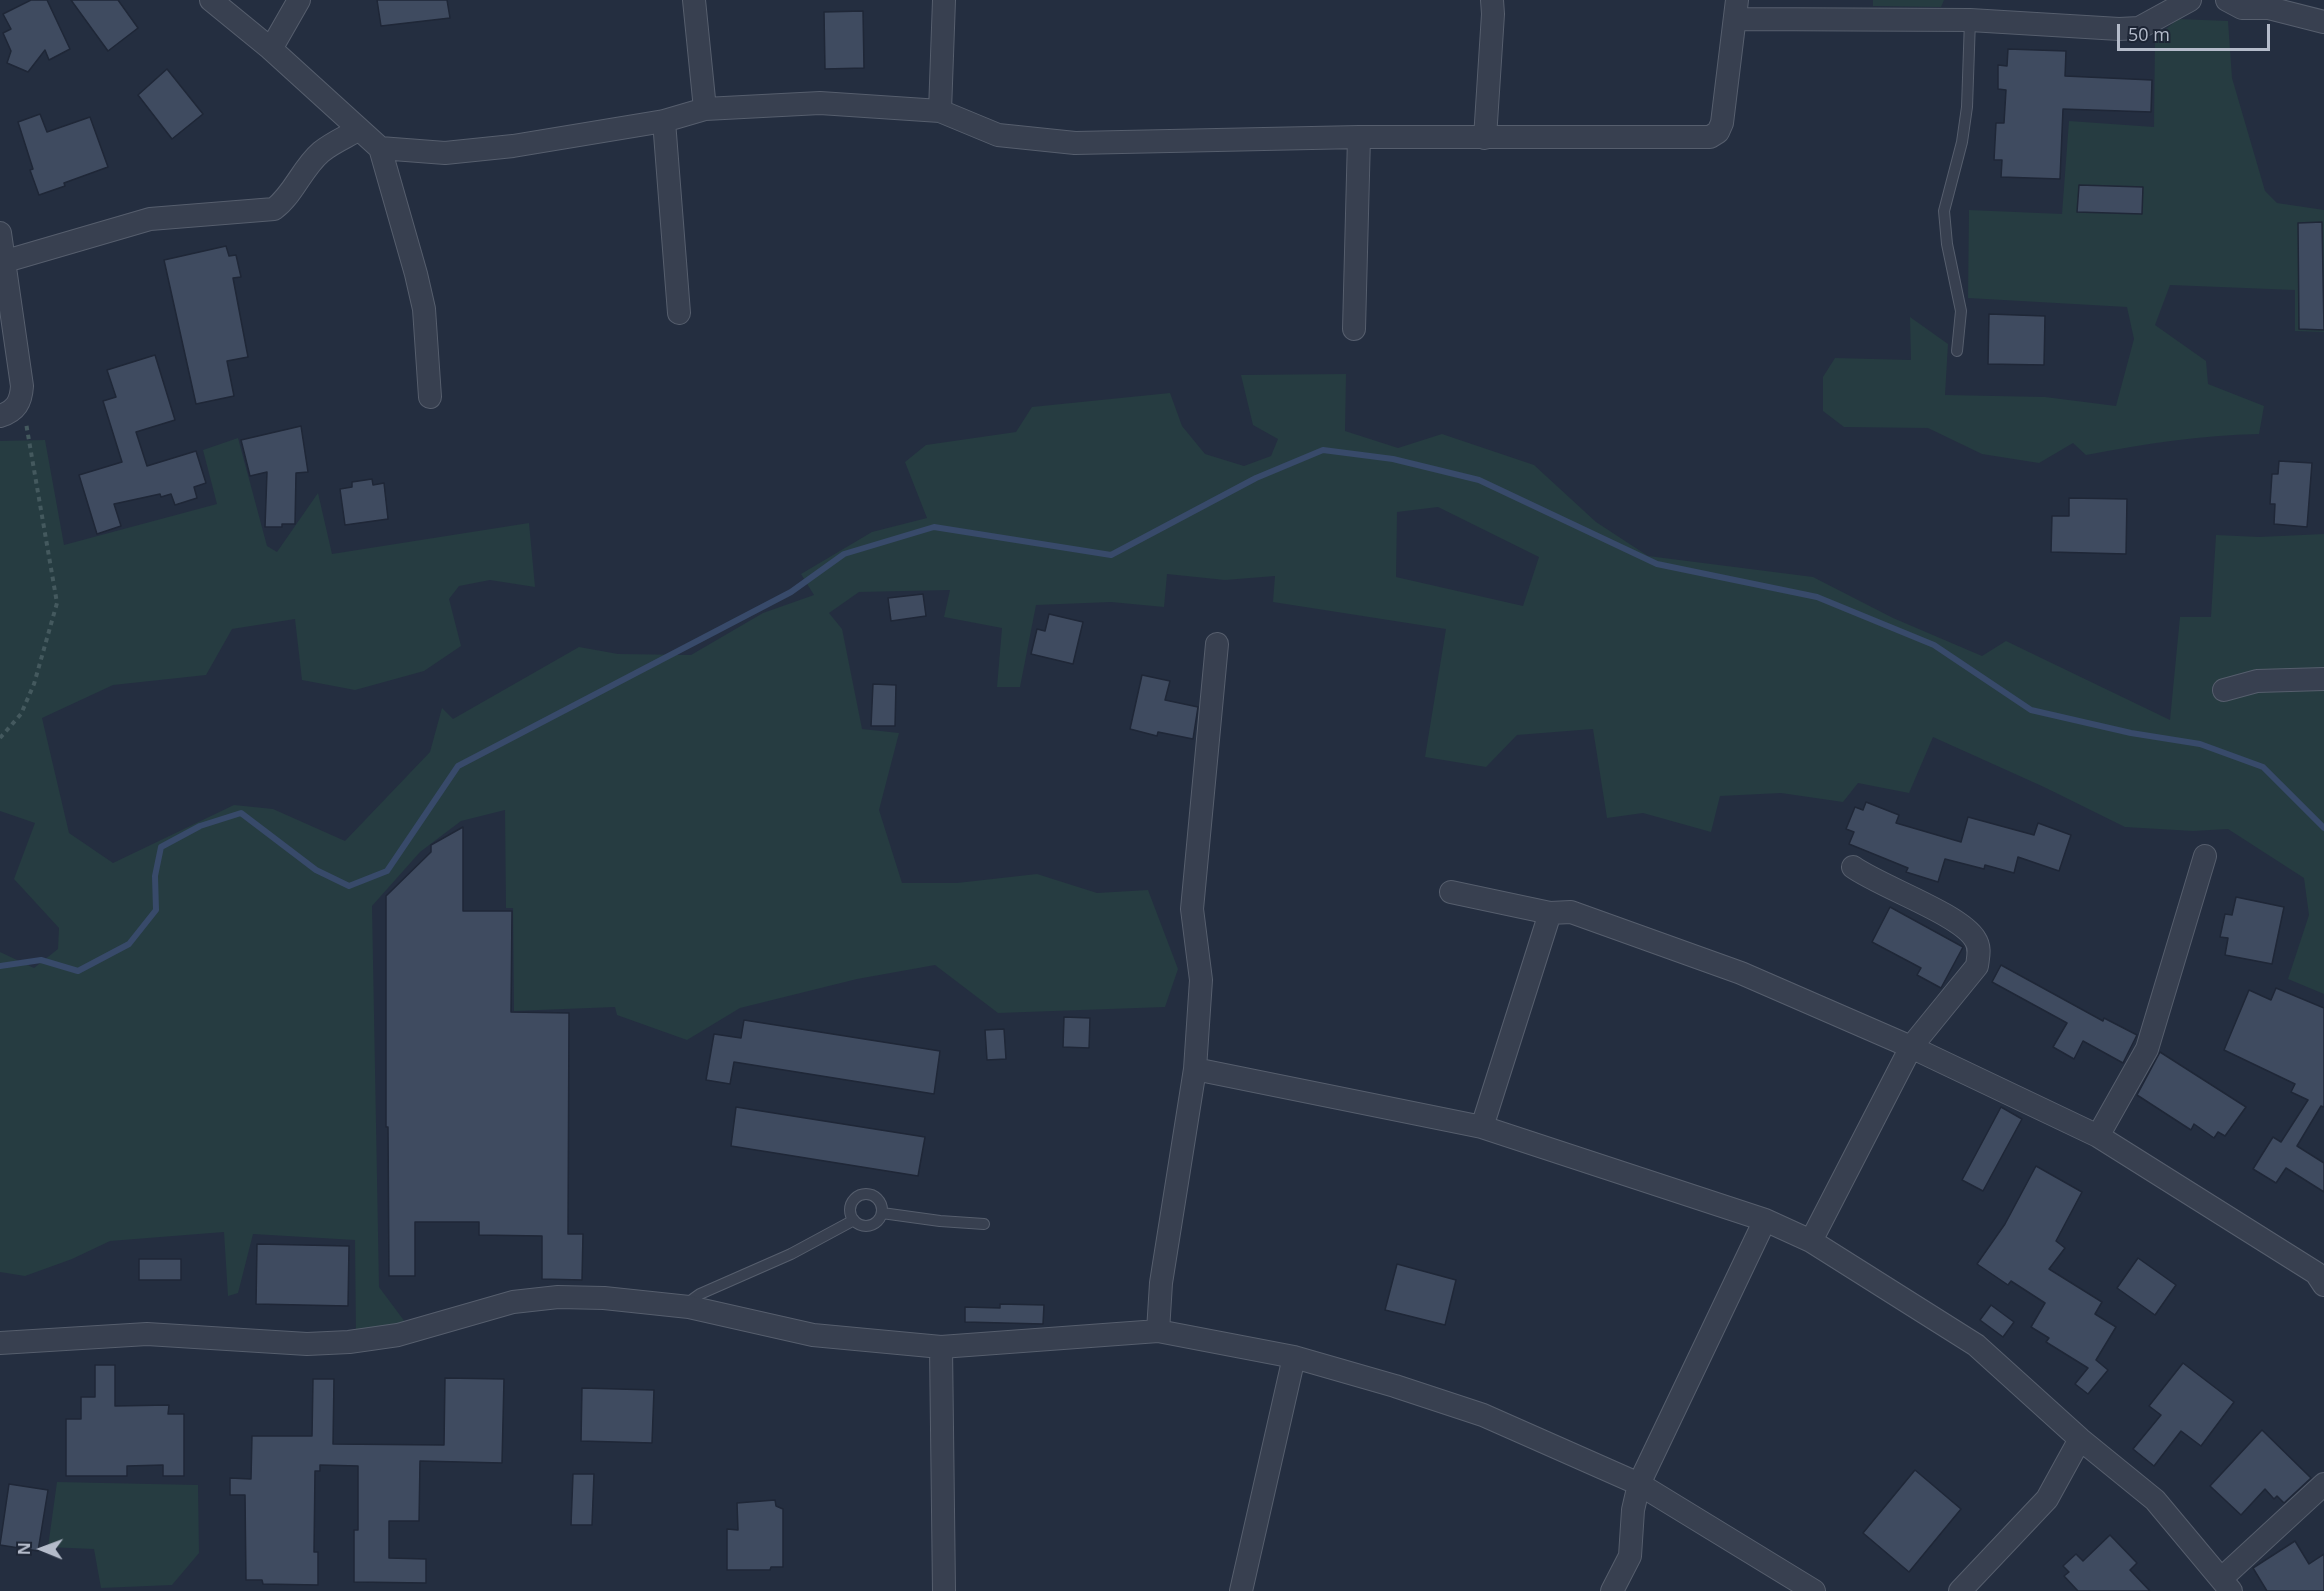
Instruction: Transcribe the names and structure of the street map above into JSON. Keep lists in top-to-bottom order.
{
  "scale_bar": "50 m",
  "north": "left"
}
